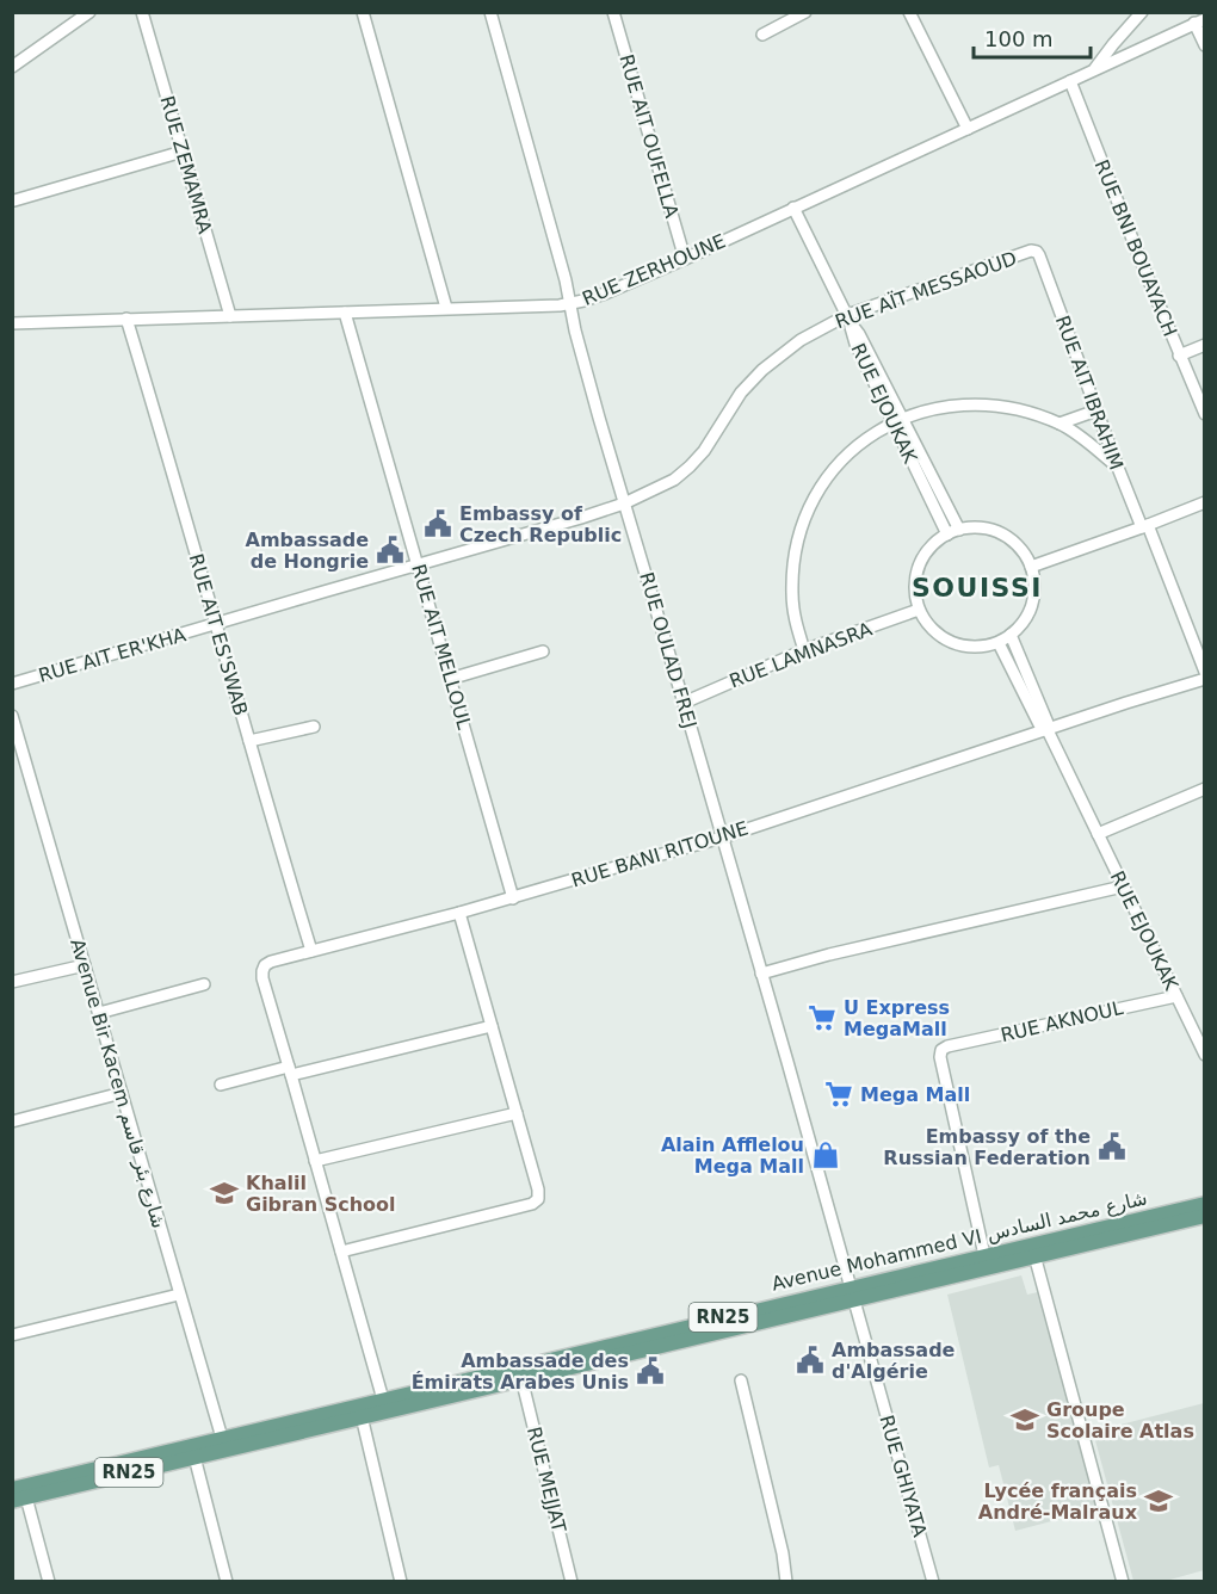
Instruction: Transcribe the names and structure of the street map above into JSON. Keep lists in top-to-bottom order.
{
  "streets": {
    "main road": ["Avenue Mohammed VI شارع محمد السادس", "RN25"],
    "street": [
      "RUE AIT OUFELLA",
      "RUE ZEMAMRA",
      "RUE BNI BOUAYACH",
      "RUE ZERHOUNE",
      "RUE AÏT MESSAOUD",
      "RUE AIT IBRAHIM",
      "RUE EJOUKAK",
      "RUE AIT ES'SWAB",
      "RUE AIT MELLOUL",
      "RUE OULAD FREJ",
      "RUE AIT ER'KHA",
      "RUE LAMNASRA",
      "RUE BANI RITOUNE",
      "RUE AKNOUL",
      "Avenue Bir Kacem شارع بئر قاسم",
      "RUE GHIYATA",
      "RUE MEJJAT"
    ]
  },
  "crossings": [
    ["RUE AIT OUFELLA", "RUE ZERHOUNE"],
    ["RUE ZEMAMRA", "RUE ZERHOUNE"],
    ["RUE BNI BOUAYACH", "RUE ZERHOUNE"],
    ["RUE ZERHOUNE", "RUE EJOUKAK"],
    ["RUE ZERHOUNE", "RUE AIT ES'SWAB"],
    ["RUE ZERHOUNE", "RUE AIT MELLOUL"],
    ["RUE ZERHOUNE", "RUE OULAD FREJ"],
    ["RUE AÏT MESSAOUD", "RUE AIT IBRAHIM"],
    ["RUE AÏT MESSAOUD", "RUE EJOUKAK"],
    ["RUE AÏT MESSAOUD", "RUE OULAD FREJ"],
    ["RUE AÏT MESSAOUD", "RUE AIT ER'KHA"],
    ["RUE EJOUKAK", "RUE LAMNASRA"],
    ["RUE EJOUKAK", "RUE BANI RITOUNE"],
    ["RUE EJOUKAK", "RUE AKNOUL"],
    ["RUE AIT ES'SWAB", "RUE AIT ER'KHA"],
    ["RUE AIT ES'SWAB", "RUE BANI RITOUNE"],
    ["RUE AIT MELLOUL", "RUE AIT ER'KHA"],
    ["RUE AIT MELLOUL", "RUE BANI RITOUNE"],
    ["RUE OULAD FREJ", "RUE AIT ER'KHA"],
    ["RUE OULAD FREJ", "RUE LAMNASRA"],
    ["RUE OULAD FREJ", "RUE BANI RITOUNE"],
    ["RUE OULAD FREJ", "Avenue Mohammed VI شارع محمد السادس"],
    ["RUE OULAD FREJ", "RN25"],
    ["RUE OULAD FREJ", "RUE GHIYATA"],
    ["RUE AKNOUL", "Avenue Mohammed VI شارع محمد السادس"],
    ["Avenue Bir Kacem شارع بئر قاسم", "Avenue Mohammed VI شارع محمد السادس"],
    ["Avenue Bir Kacem شارع بئر قاسم", "RN25"],
    ["Avenue Mohammed VI شارع محمد السادس", "RN25"],
    ["Avenue Mohammed VI شارع محمد السادس", "RUE GHIYATA"],
    ["RN25", "RUE GHIYATA"],
    ["RN25", "RUE MEJJAT"]
  ],
  "districts": ["SOUISSI"],
  "places": {
    "public building": [
      "Embassy of Czech Republic",
      "Ambassade de Hongrie",
      "Embassy of the Russian Federation",
      "Ambassade d'Algérie",
      "Ambassade des Émirats Arabes Unis"
    ],
    "supermarket": ["U Express MegaMall", "Mega Mall"],
    "shop": ["Alain Afflelou Mega Mall"],
    "school or university": ["Khalil Gibran School", "Groupe Scolaire Atlas", "Lycée français André-Malraux"]
  },
  "scale_bar": "100 m"
}
